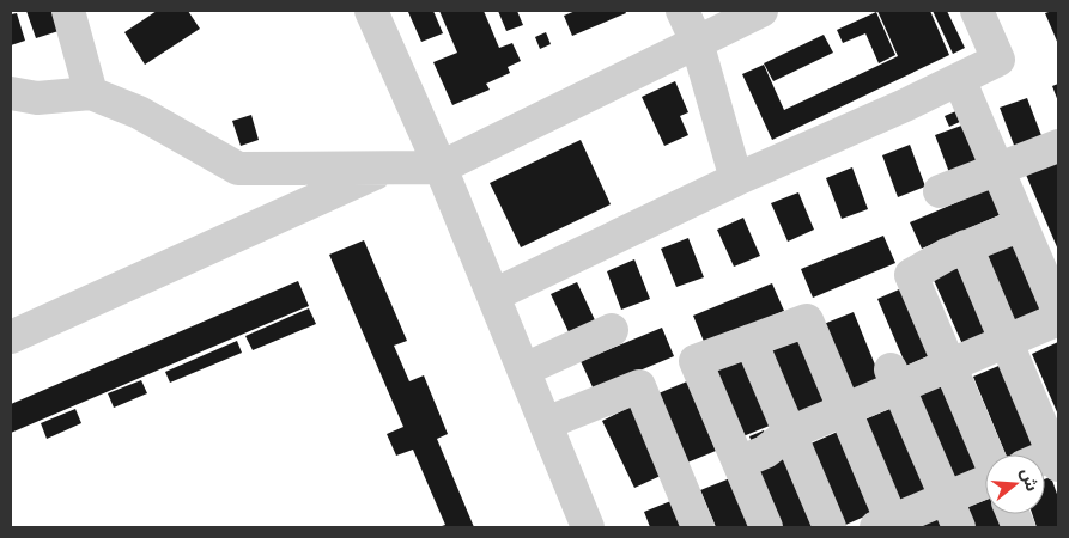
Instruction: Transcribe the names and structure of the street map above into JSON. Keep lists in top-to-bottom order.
{
  "north": "right"
}
